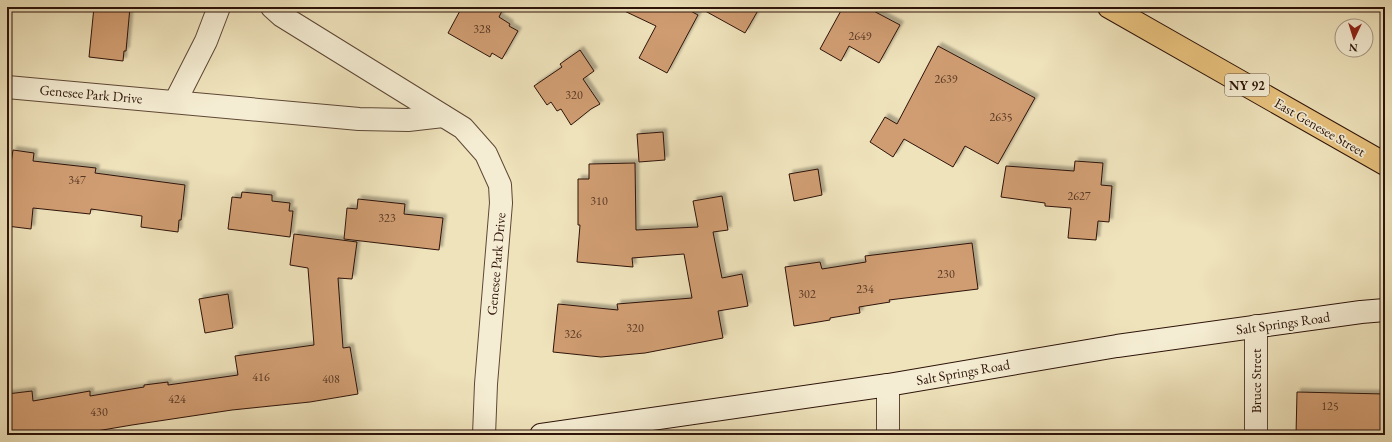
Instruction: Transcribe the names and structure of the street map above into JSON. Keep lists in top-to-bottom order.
{
  "streets": {
    "main road": ["NY 92", "East Genesee Street"],
    "street": ["Genesee Park Drive", "Salt Springs Road", "Bruce Street"]
  },
  "crossings": [
    ["Salt Springs Road", "Bruce Street"]
  ],
  "house_numbers": [
    "328",
    "2649",
    "2639",
    "320",
    "2635",
    "347",
    "2627",
    "310",
    "323",
    "230",
    "234",
    "302",
    "320",
    "326",
    "416",
    "408",
    "424",
    "125",
    "430"
  ],
  "north": "bottom"
}
